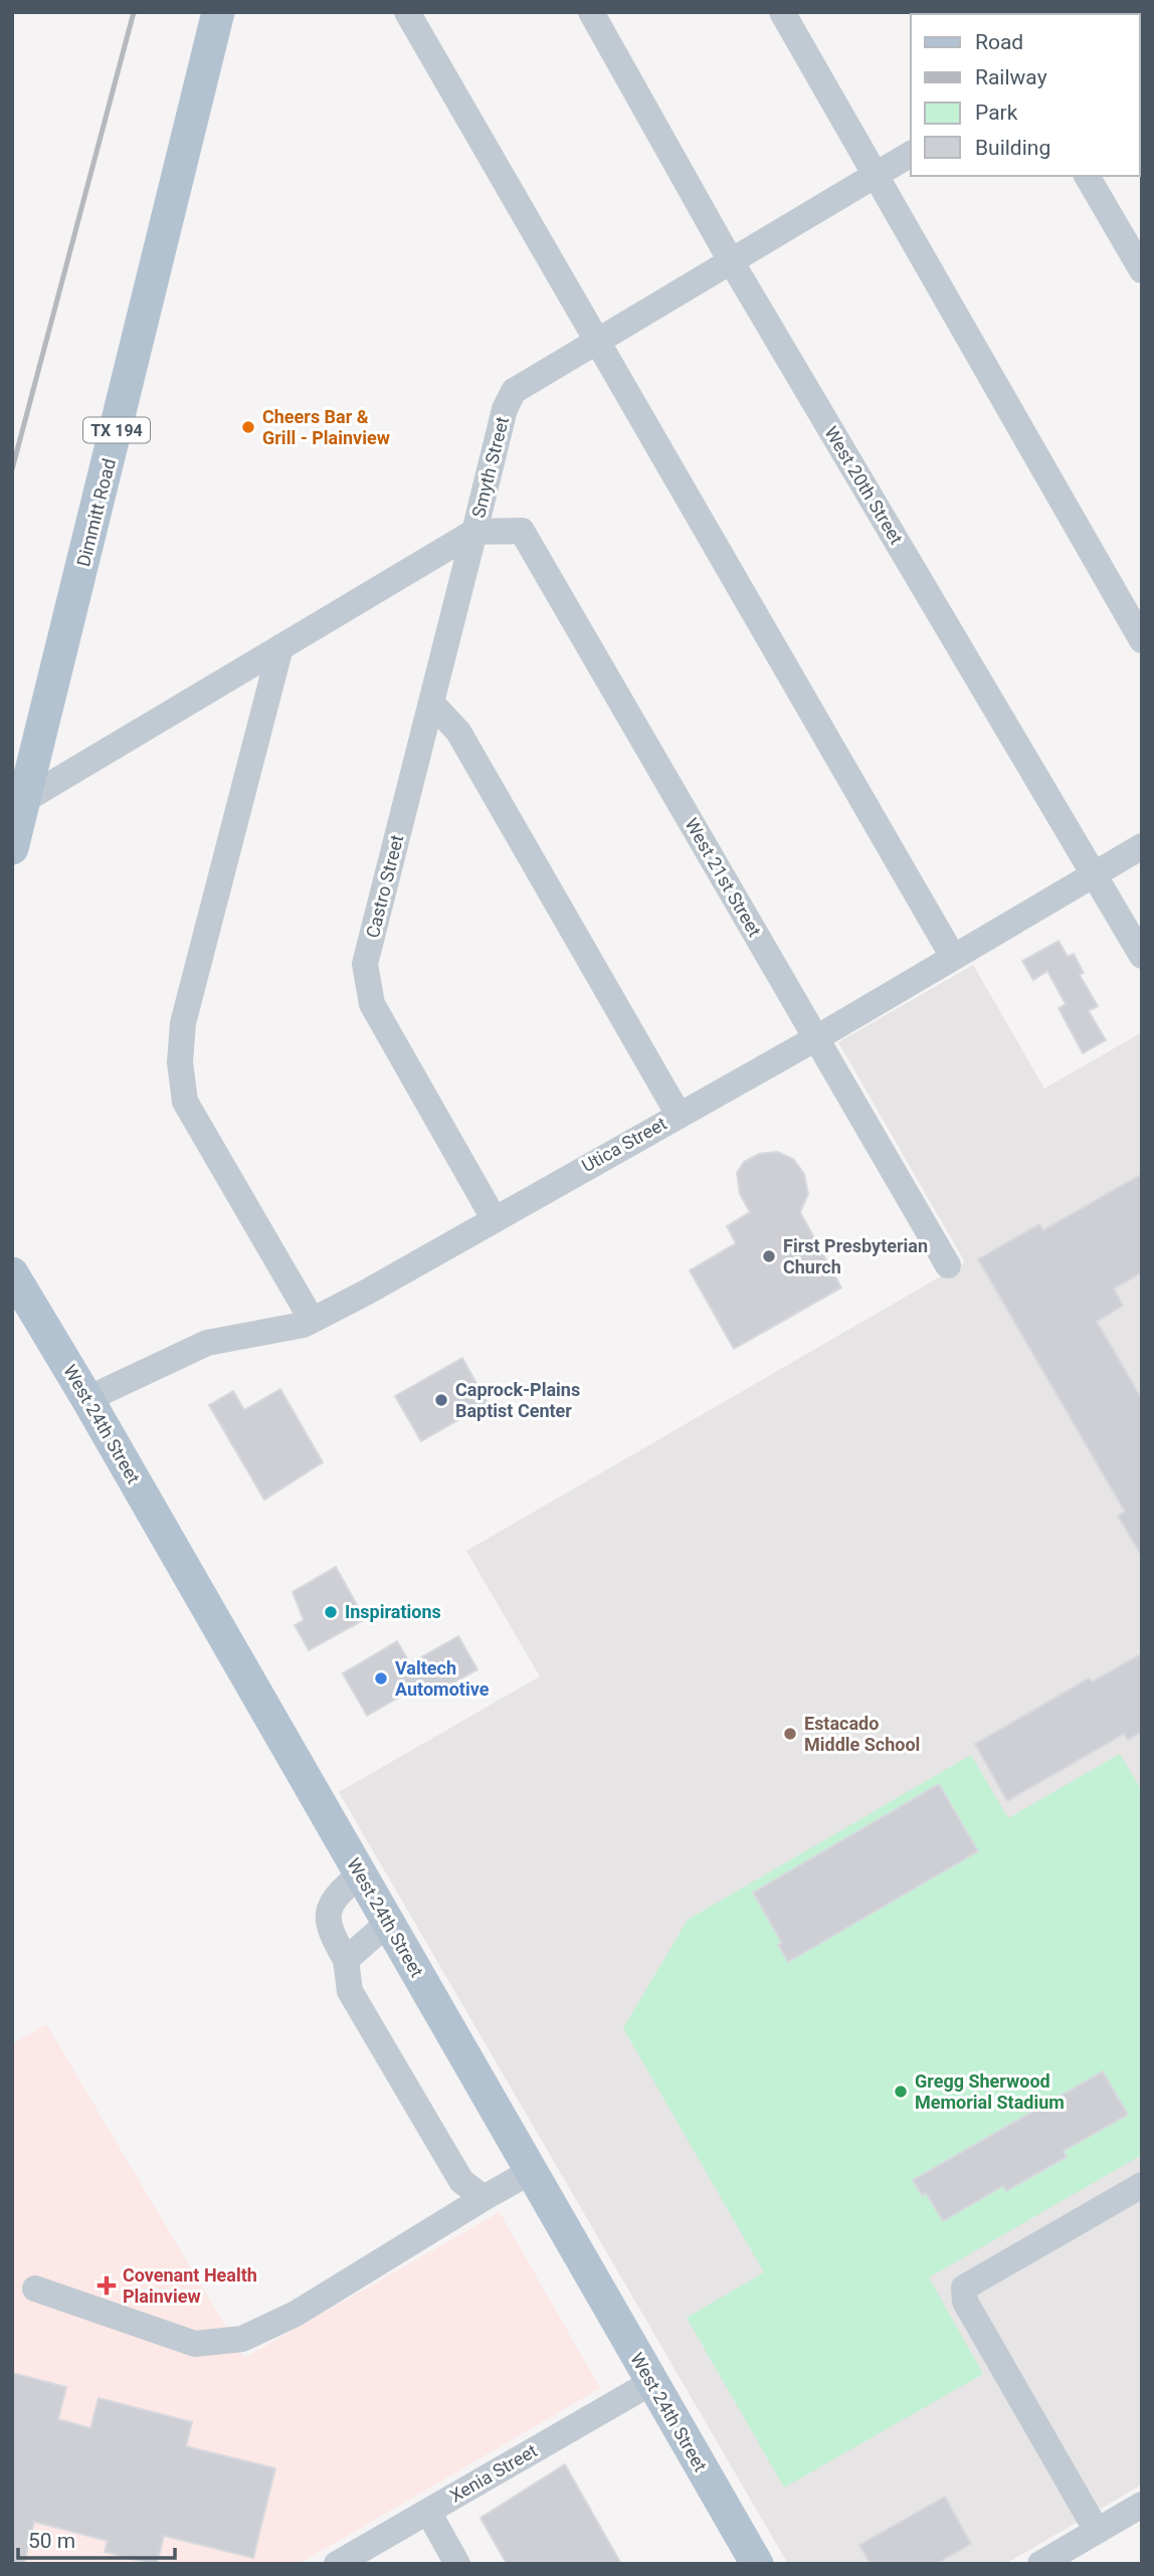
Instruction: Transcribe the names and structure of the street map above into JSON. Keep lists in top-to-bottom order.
{
  "streets": {
    "main road": ["TX 194", "Dimmitt Road", "West 24th Street"],
    "street": [
      "Smyth Street",
      "West 20th Street",
      "West 21st Street",
      "Castro Street",
      "Utica Street",
      "Xenia Street"
    ]
  },
  "crossings": [
    ["Smyth Street", "West 20th Street"],
    ["Smyth Street", "Dimmitt Road"],
    ["Smyth Street", "West 21st Street"],
    ["Smyth Street", "Castro Street"],
    ["West 20th Street", "Utica Street"],
    ["West 21st Street", "Castro Street"],
    ["West 21st Street", "Utica Street"],
    ["Castro Street", "Utica Street"],
    ["Utica Street", "West 24th Street"],
    ["West 24th Street", "Xenia Street"]
  ],
  "places": {
    "other": [
      "Cheers Bar & Grill - Plainview",
      "First Presbyterian Church",
      "Caprock-Plains Baptist Center",
      "Inspirations",
      "Valtech Automotive",
      "Estacado Middle School",
      "Gregg Sherwood Memorial Stadium"
    ],
    "health": ["Covenant Health Plainview"]
  },
  "legend": [
    "Road",
    "Railway",
    "Park",
    "Building"
  ],
  "scale_bar": "50 m"
}
